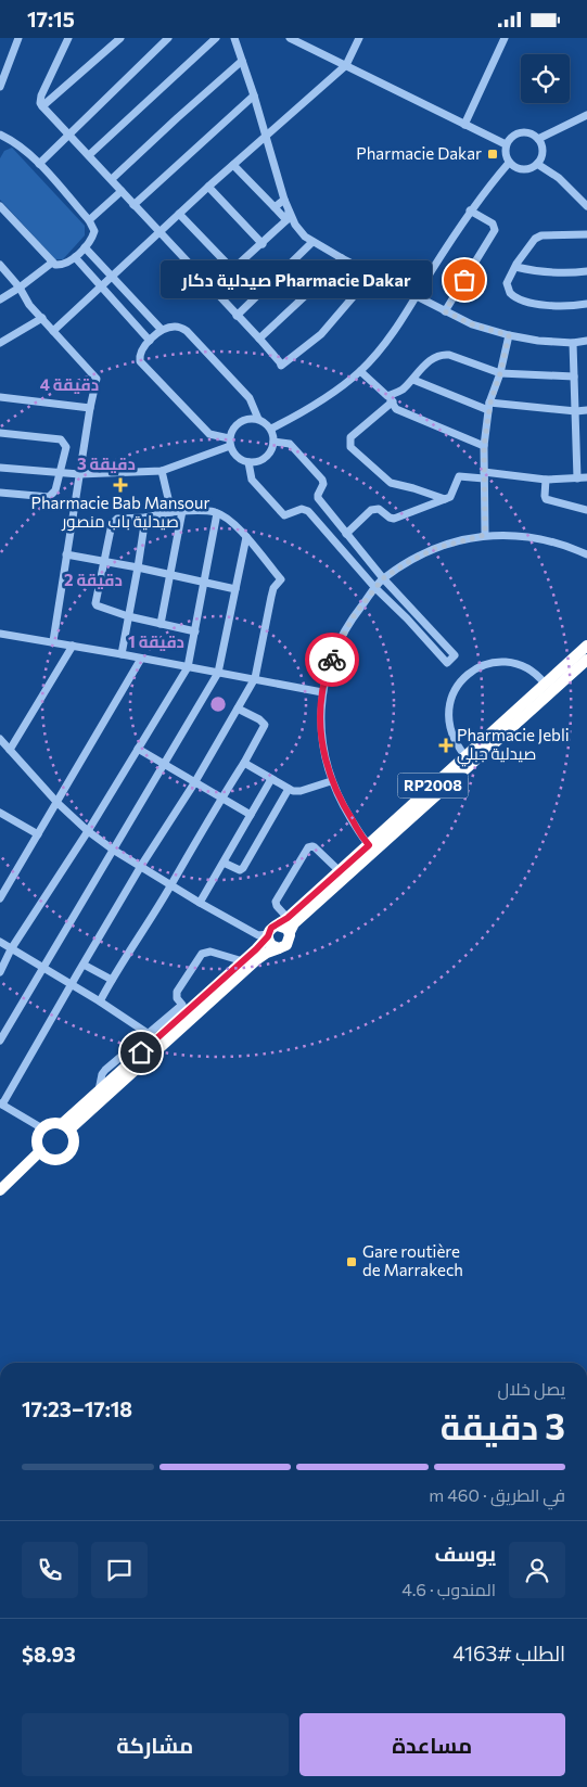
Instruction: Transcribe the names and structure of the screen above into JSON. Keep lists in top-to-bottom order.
{
  "streets": {
    "highway": ["RP2008"]
  },
  "places": {
    "transit": ["Pharmacie Dakar", "Gare routière de Marrakech"],
    "other": ["Pharmacie Dakar صيدلية دكار"],
    "health": ["Pharmacie Bab Mansour صيدلية باب منصور", "Pharmacie Jebli صيدلية جبلي"]
  },
  "page": {
    "status": "17:15",
    "bubble": "Pharmacie Dakar صيدلية دكار",
    "heading": ["3 دقيقة", "يصل خلال", "17:18–17:23"],
    "panel": [
      "يوسف",
      "المندوب · 4.6",
      "الطلب #4163",
      "$8.93"
    ],
    "bar": "في الطريق · 460 m",
    "buttons": ["مساعدة", "مشاركة"]
  },
  "rings": [
    "4 دقيقة",
    "3 دقيقة",
    "2 دقيقة",
    "1 دقيقة"
  ]
}
